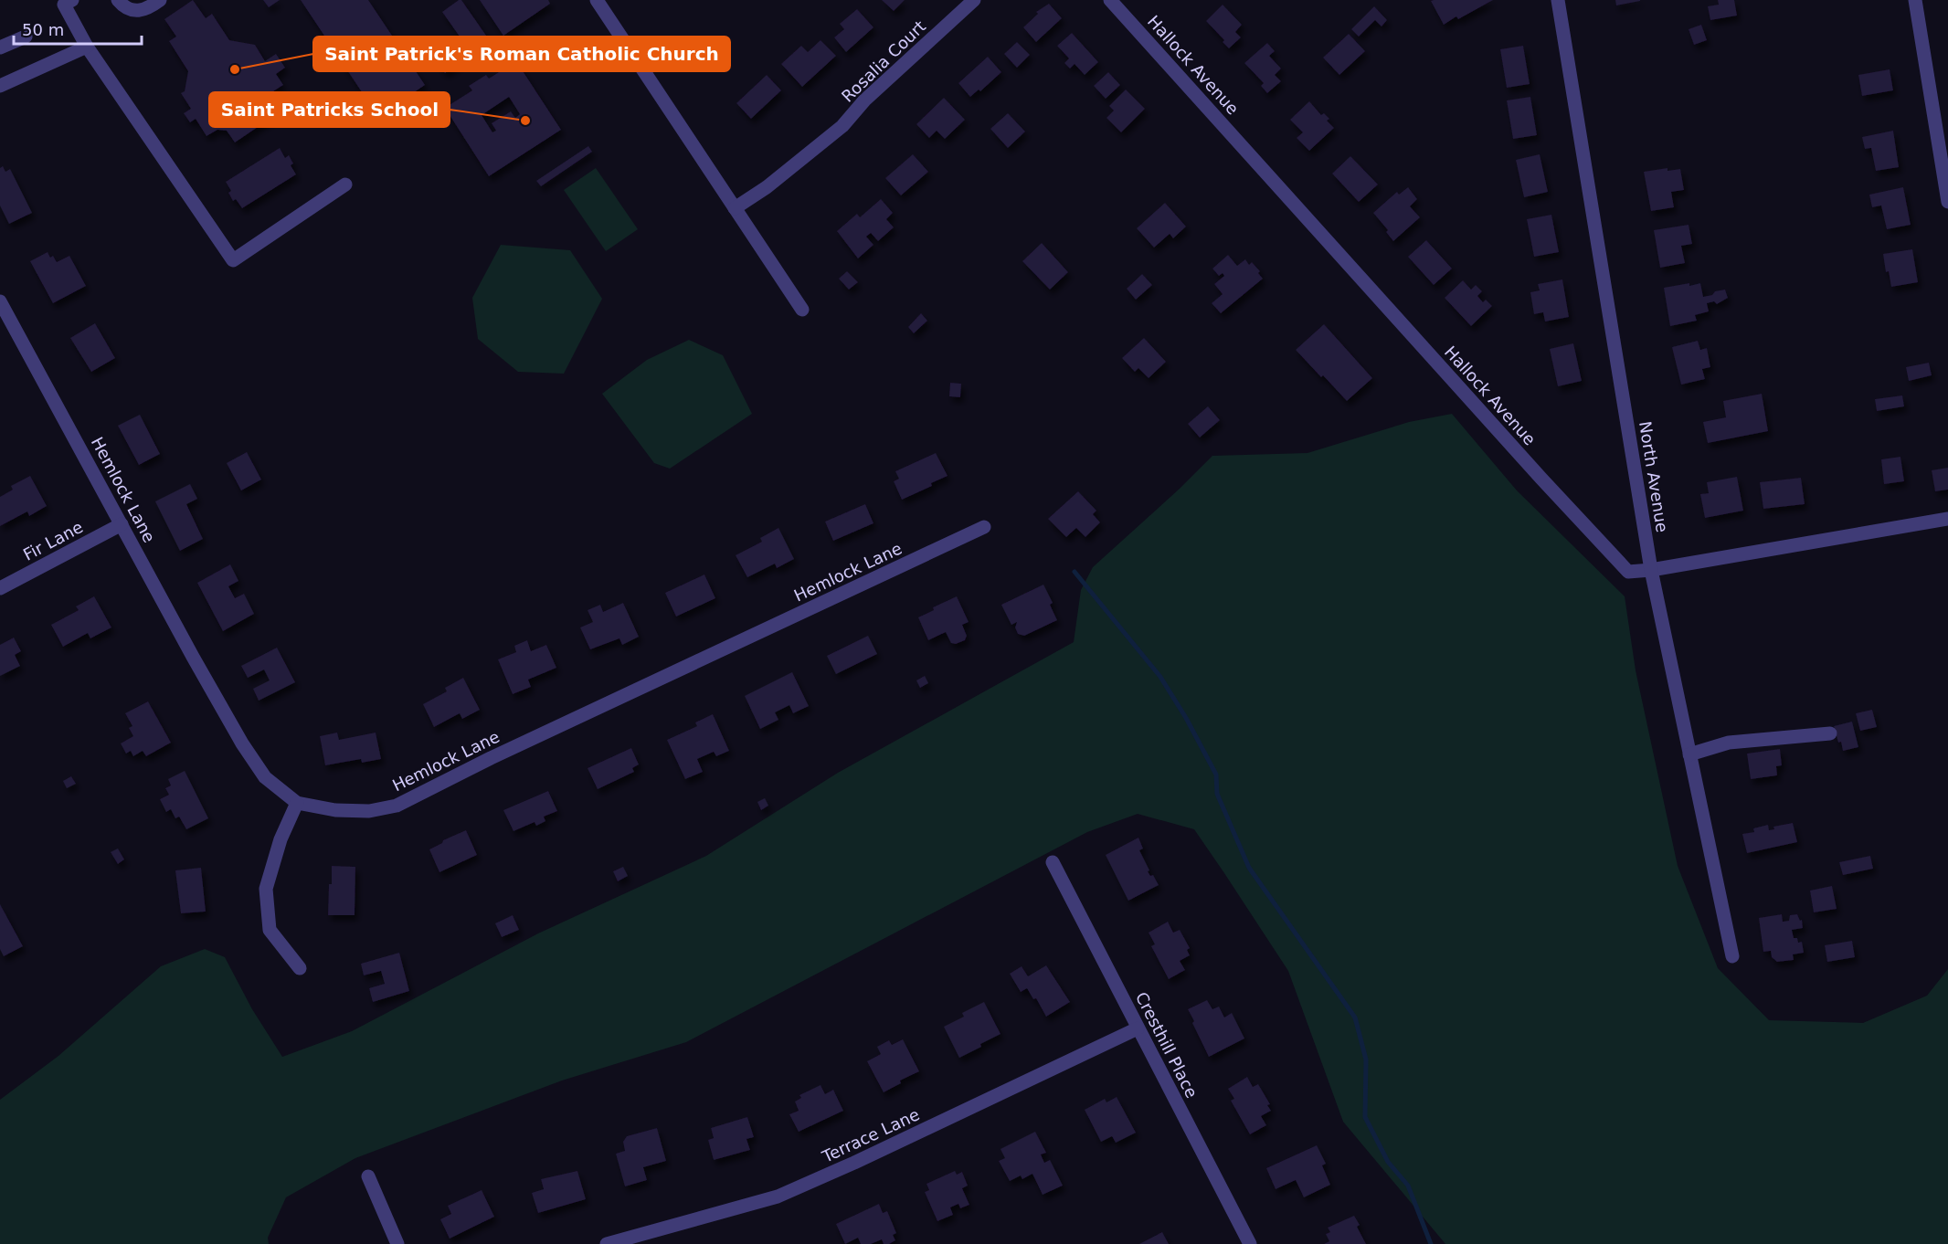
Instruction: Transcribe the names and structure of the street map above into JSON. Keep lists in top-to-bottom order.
{
  "streets": {
    "street": [
      "Rosalia Court",
      "Hallock Avenue",
      "North Avenue",
      "Hemlock Lane",
      "Fir Lane",
      "Cresthill Place",
      "Terrace Lane"
    ]
  },
  "crossings": [
    ["Hallock Avenue", "North Avenue"],
    ["Hemlock Lane", "Fir Lane"],
    ["Cresthill Place", "Terrace Lane"]
  ],
  "places": ["Saint Patrick's Roman Catholic Church", "Saint Patricks School"],
  "scale_bar": "50 m"
}
